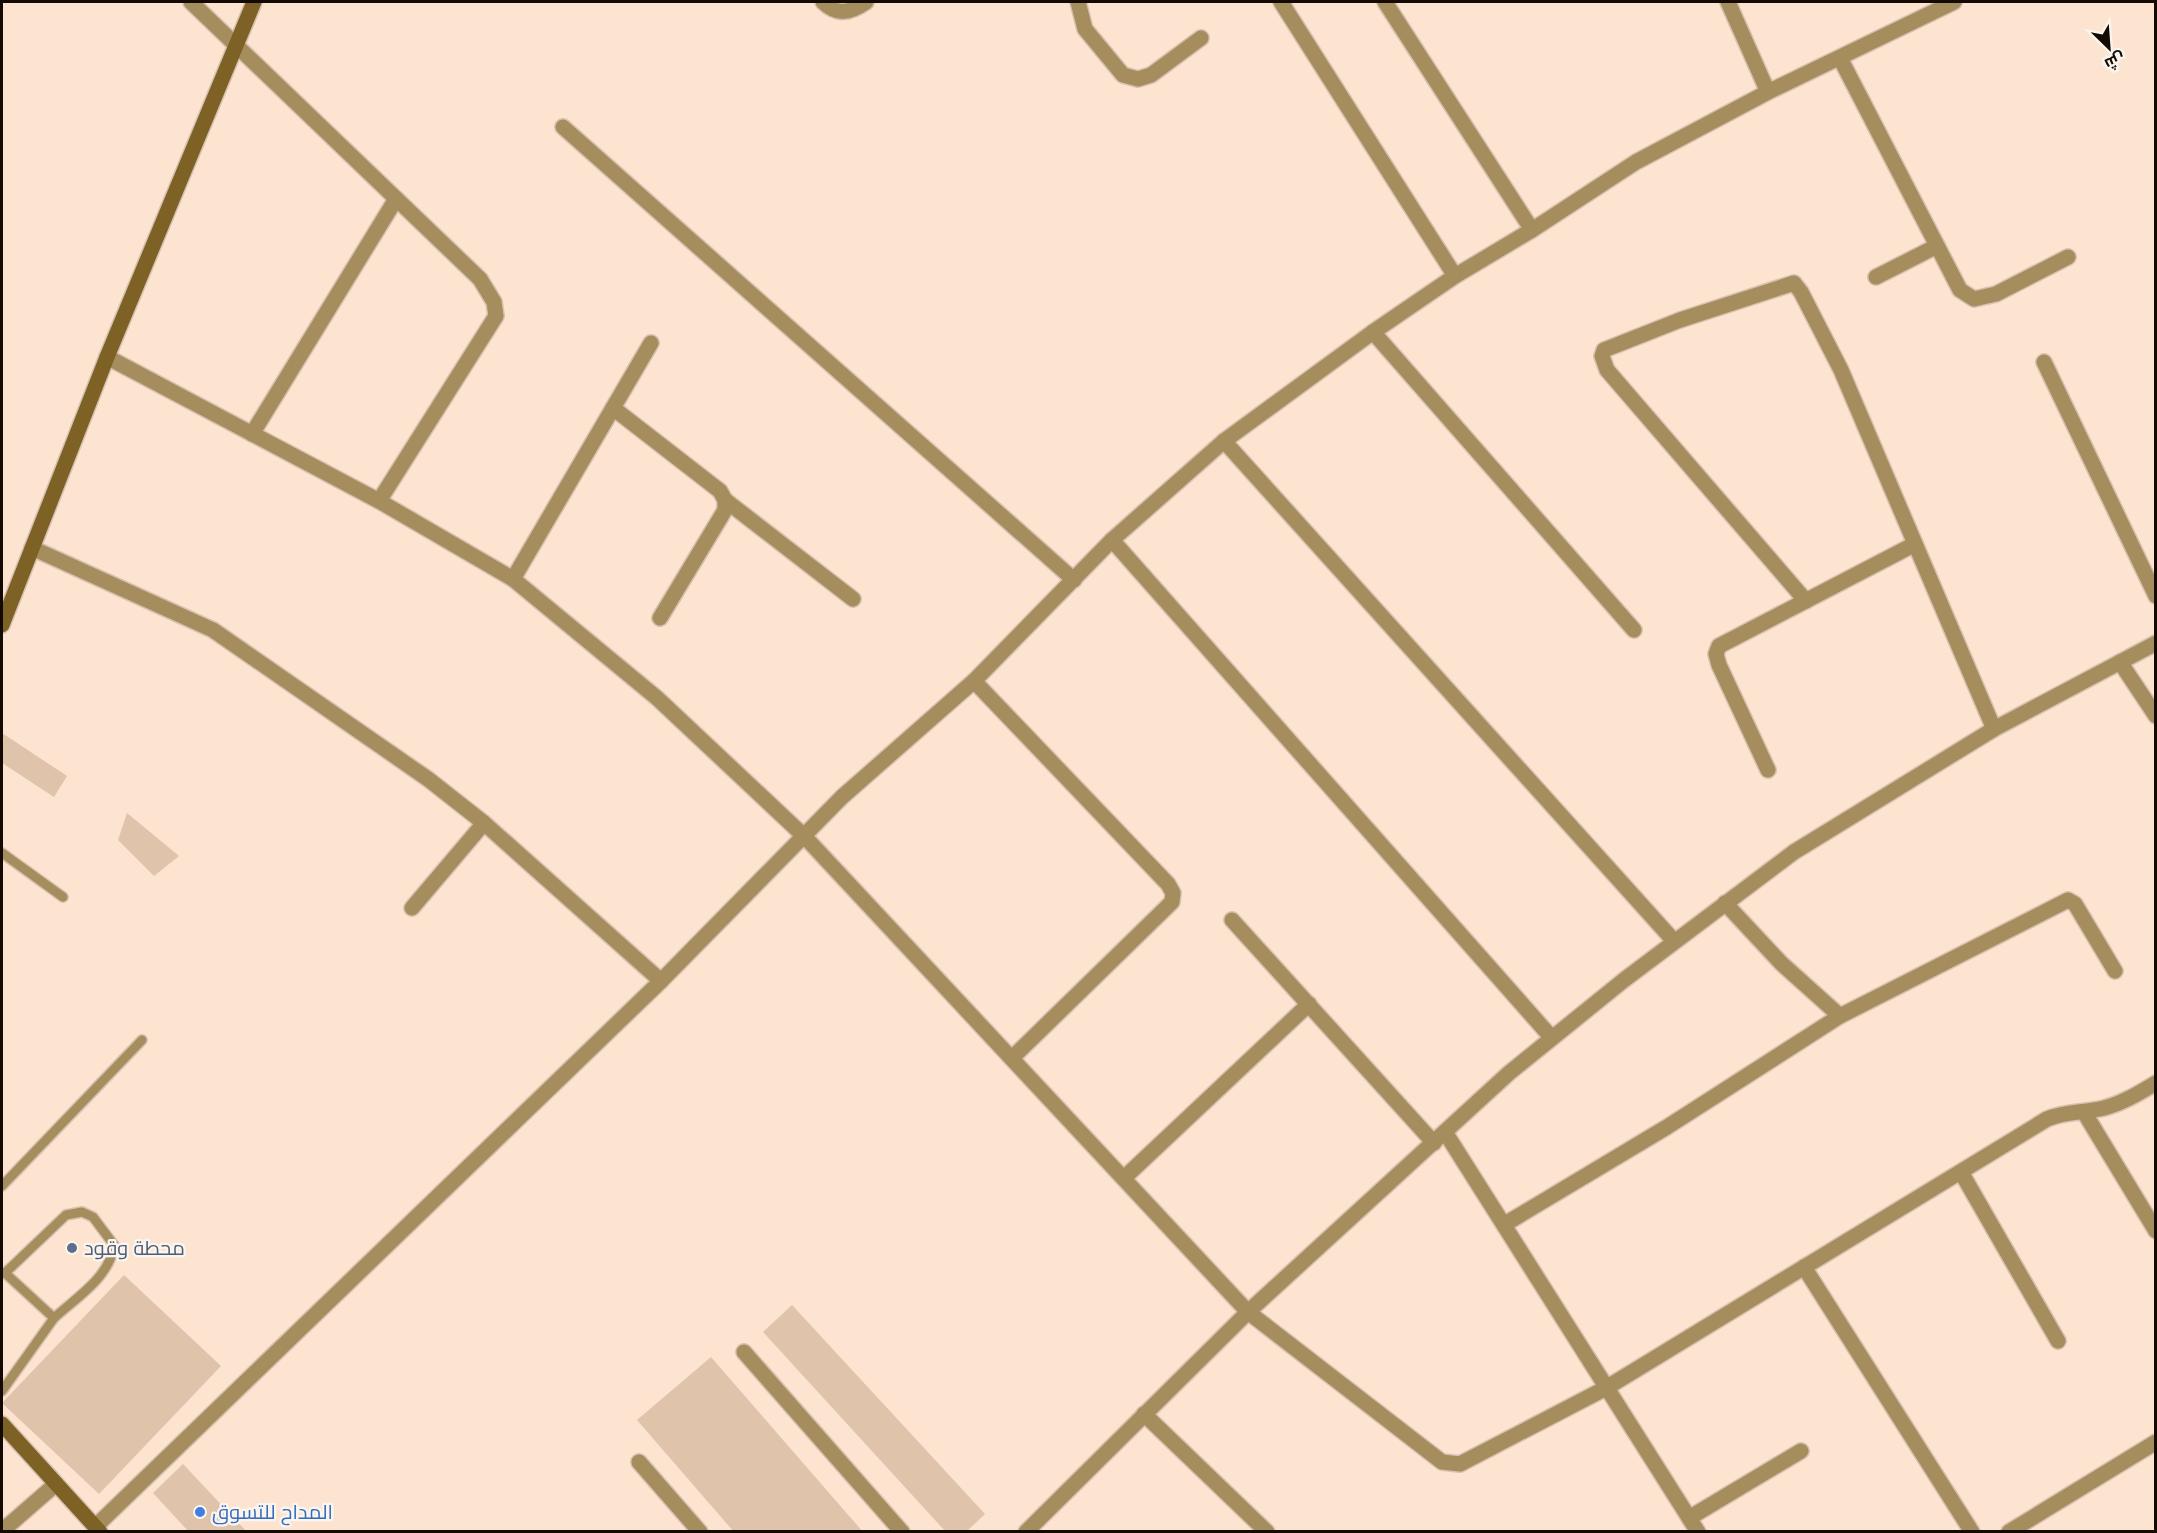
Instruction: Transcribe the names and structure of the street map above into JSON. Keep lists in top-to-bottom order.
{
  "places": ["محطة وقود", "المداح للتسوق"],
  "north": "bottom right"
}
